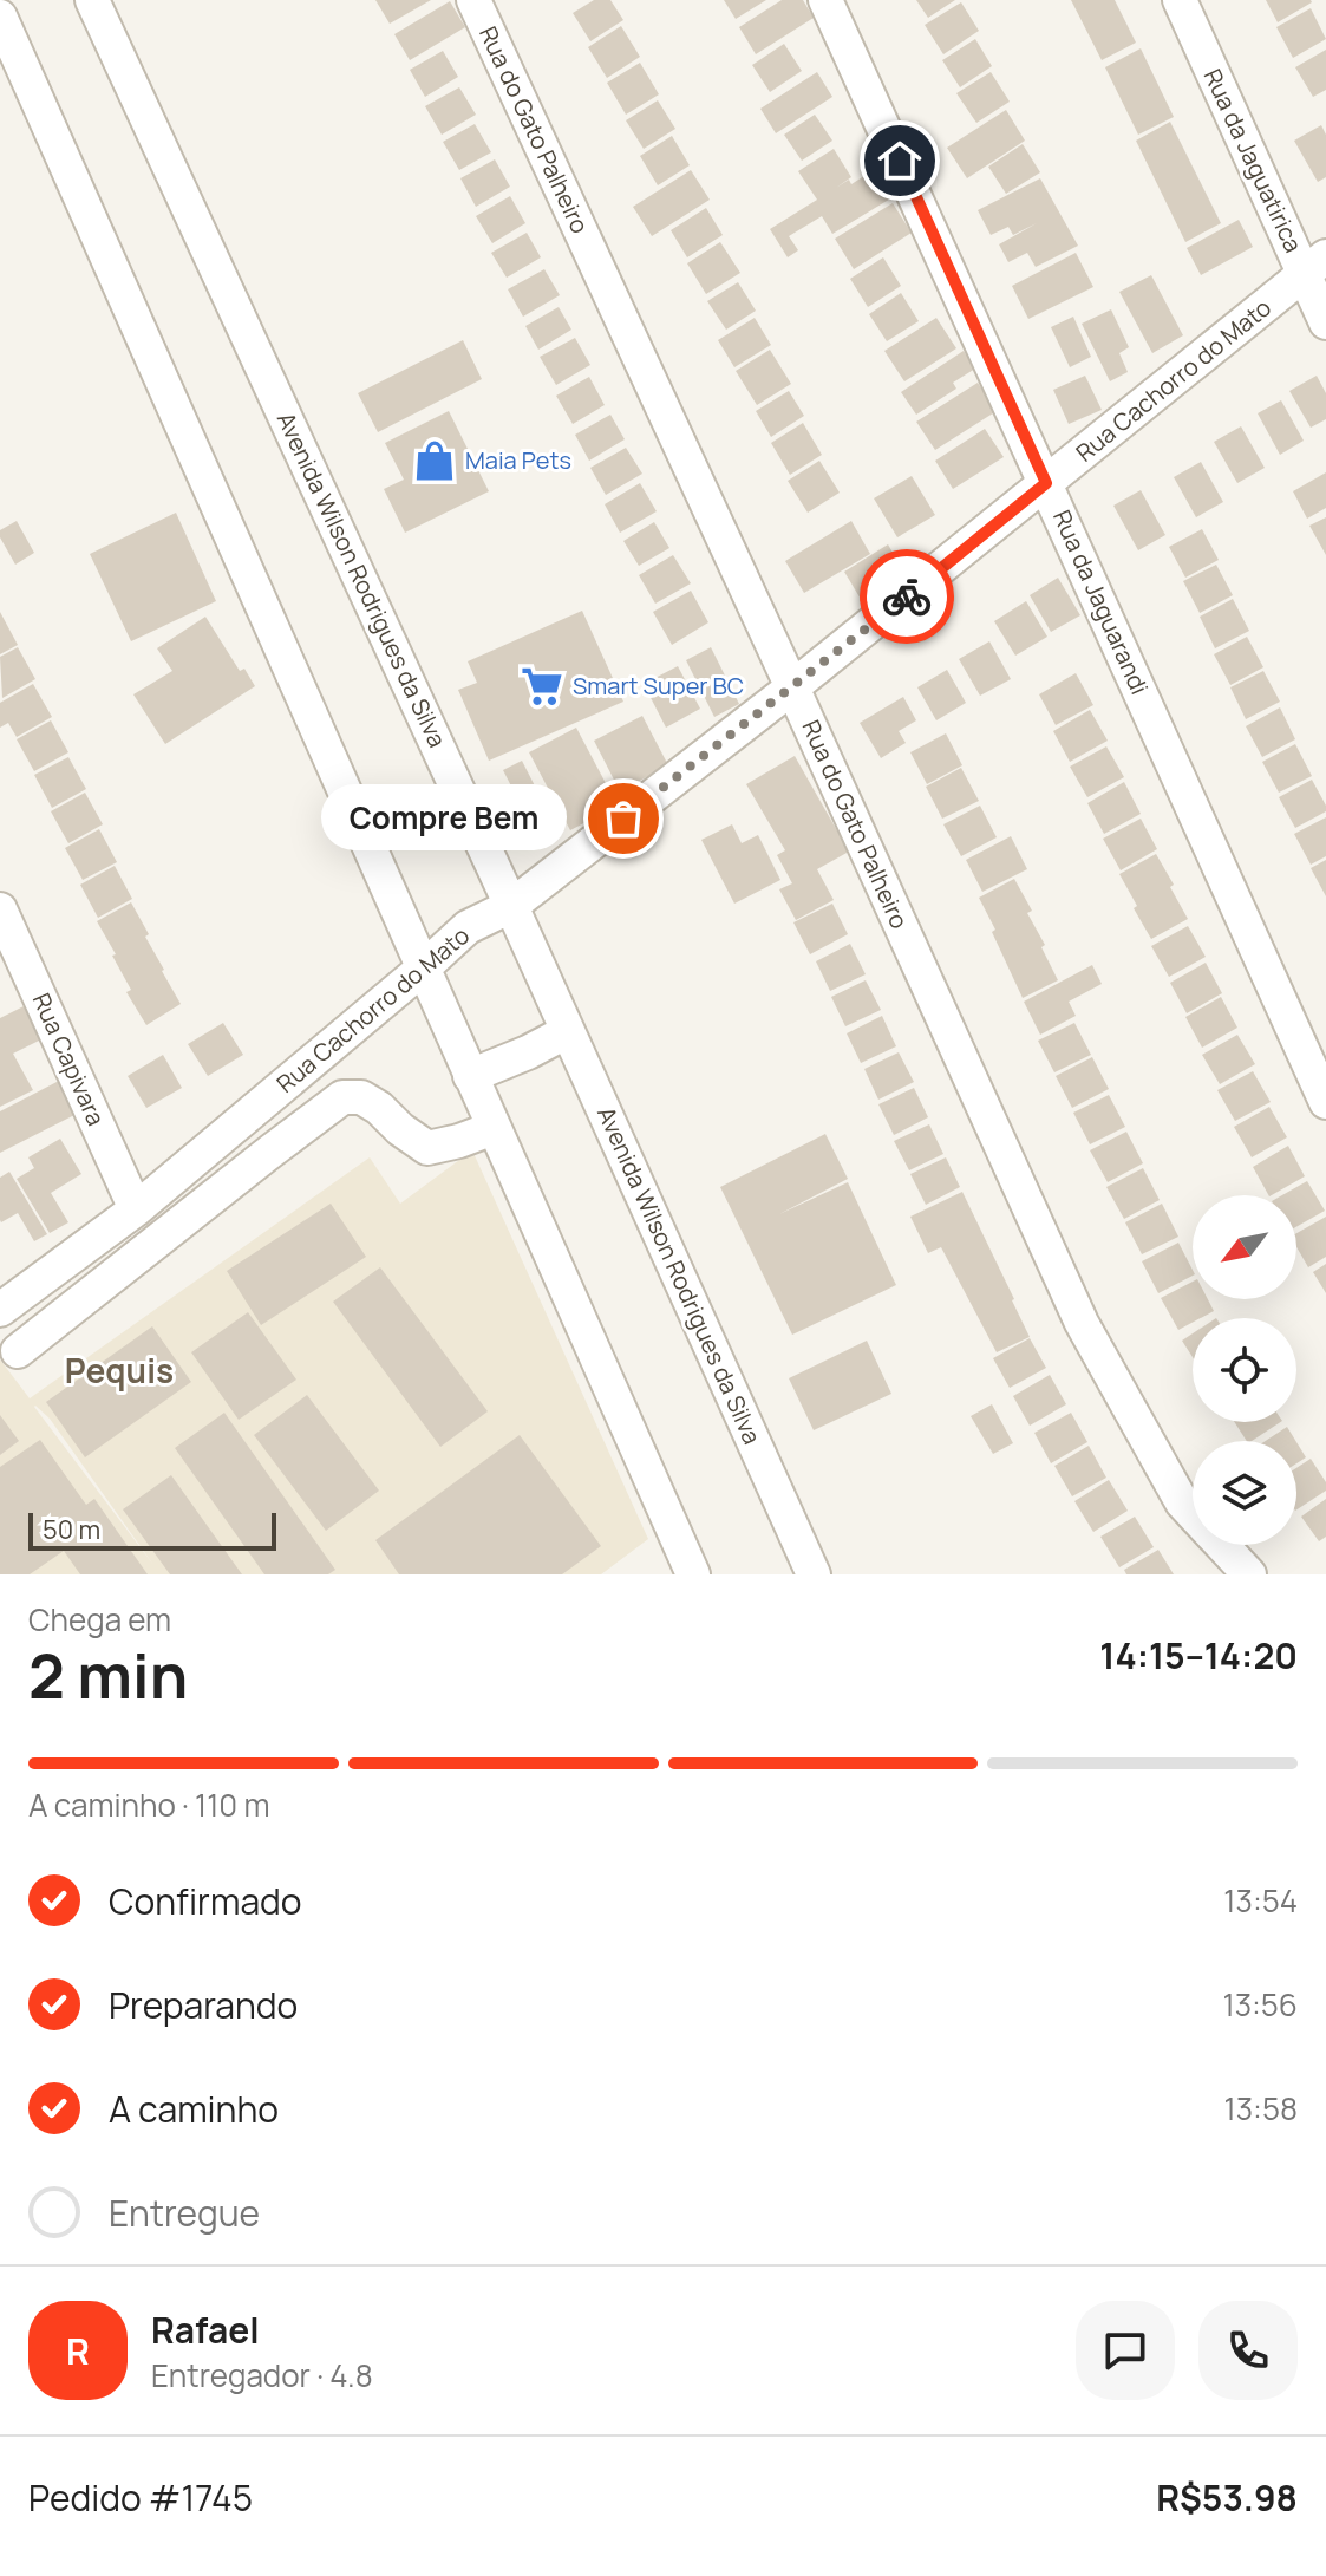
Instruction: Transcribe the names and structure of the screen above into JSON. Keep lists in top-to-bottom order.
{
  "streets": {
    "street": [
      "Rua do Gato Palheiro",
      "Rua da Jaguatirica",
      "Rua Cachorro do Mato",
      "Avenida Wilson Rodrigues da Silva",
      "Rua da Jaguarandi",
      "Rua Capivara"
    ]
  },
  "crossings": [
    ["Rua do Gato Palheiro", "Rua Cachorro do Mato"],
    ["Rua da Jaguatirica", "Rua Cachorro do Mato"],
    ["Rua Cachorro do Mato", "Avenida Wilson Rodrigues da Silva"],
    ["Rua Cachorro do Mato", "Rua da Jaguarandi"],
    ["Rua Cachorro do Mato", "Rua Capivara"]
  ],
  "districts": ["Pequis"],
  "places": {
    "shop": ["Maia Pets"],
    "supermarket": ["Smart Super BC"],
    "other": ["Compre Bem"]
  },
  "scale_bar": "50 m",
  "north": "bottom left",
  "page": {
    "bubble": "Compre Bem",
    "scale": "50 m",
    "heading": ["2 min", "Chega em", "14:15–14:20"],
    "panel": [
      "Rafael",
      "Entregador · 4.8",
      "Pedido #1745",
      "R$53.98"
    ],
    "bar": "A caminho · 110 m",
    "list": [
      ["Confirmado", "13:54"],
      ["Preparando", "13:56"],
      ["A caminho", "13:58"],
      "Entregue"
    ],
    "round": "R"
  }
}
